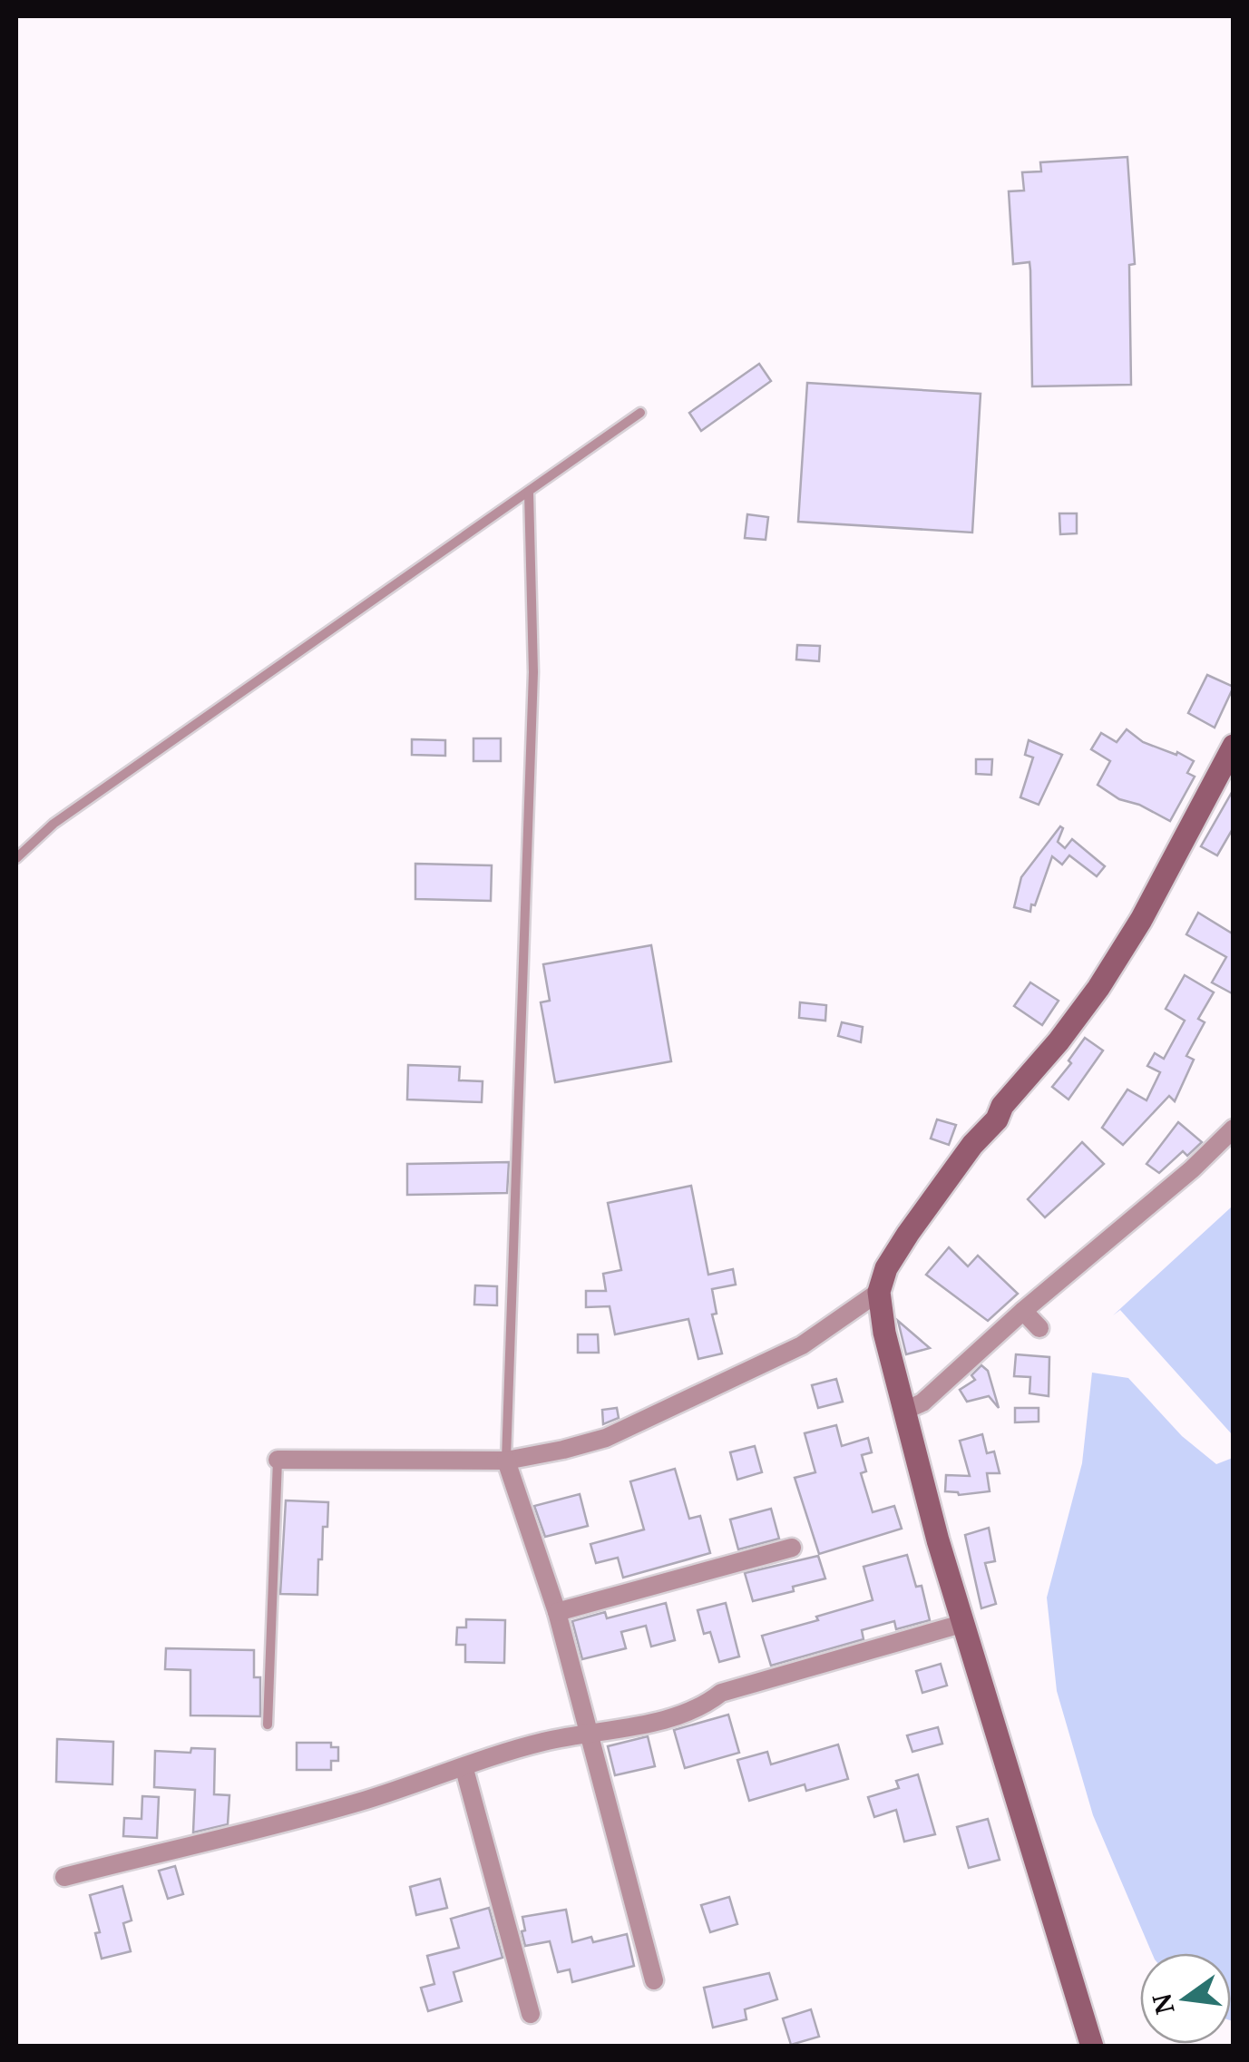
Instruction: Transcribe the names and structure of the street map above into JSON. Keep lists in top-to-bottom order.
{
  "north": "left"
}
